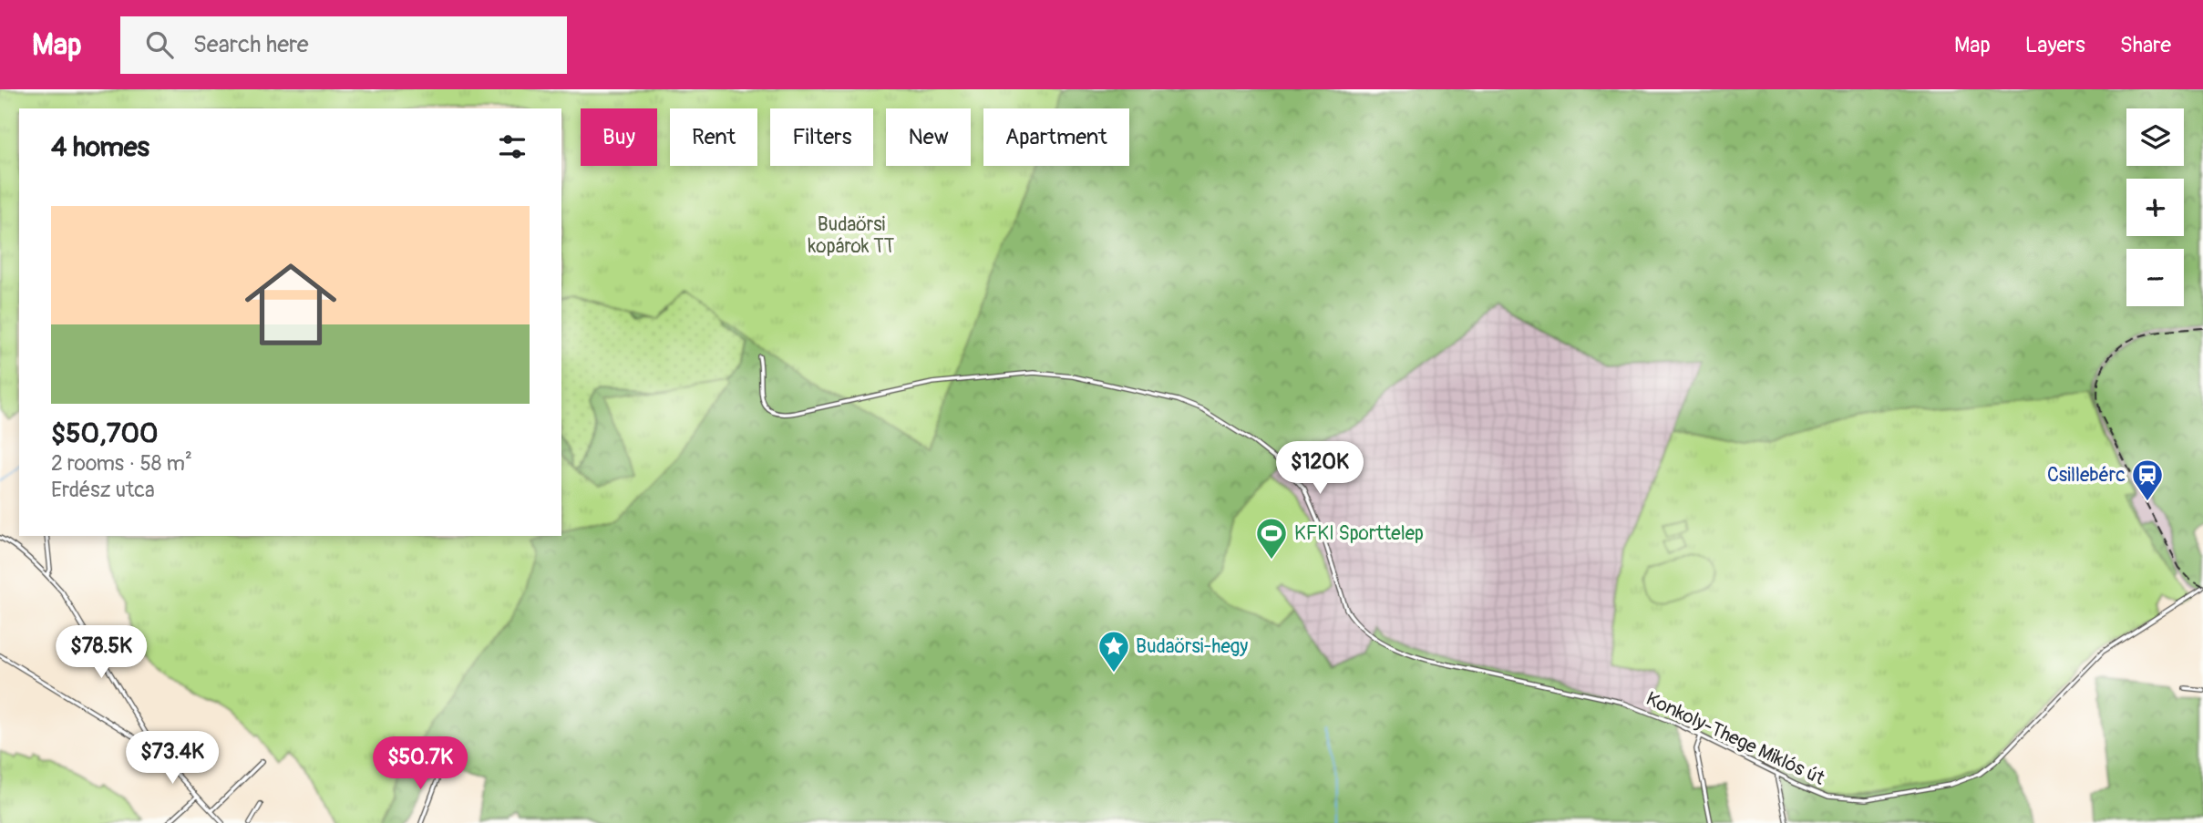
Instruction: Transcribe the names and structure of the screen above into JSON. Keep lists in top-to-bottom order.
{
  "streets": {
    "street": ["Konkoly-Thege Miklós út"]
  },
  "parks": ["Budaörsi kopárok TT"],
  "places": {
    "station": ["Csillebérc"],
    "sports": ["KFKI Sporttelep"],
    "place": ["Budaörsi-hegy"]
  },
  "page": {
    "header": "Map",
    "search": "Search here",
    "nav": ["Map", "Layers", "Share"],
    "map_buttons": ["+", "−"],
    "chip": [
      "Buy",
      "Rent",
      "Filters",
      "New",
      "Apartment"
    ],
    "heading": "4 homes",
    "list": [
      {
        "name": "$50,700",
        "note": "2 rooms · 58 m² · Erdész utca"
      }
    ],
    "price": [
      "$120K",
      "$78.5K",
      "$73.4K",
      "$50.7K"
    ]
  }
}
